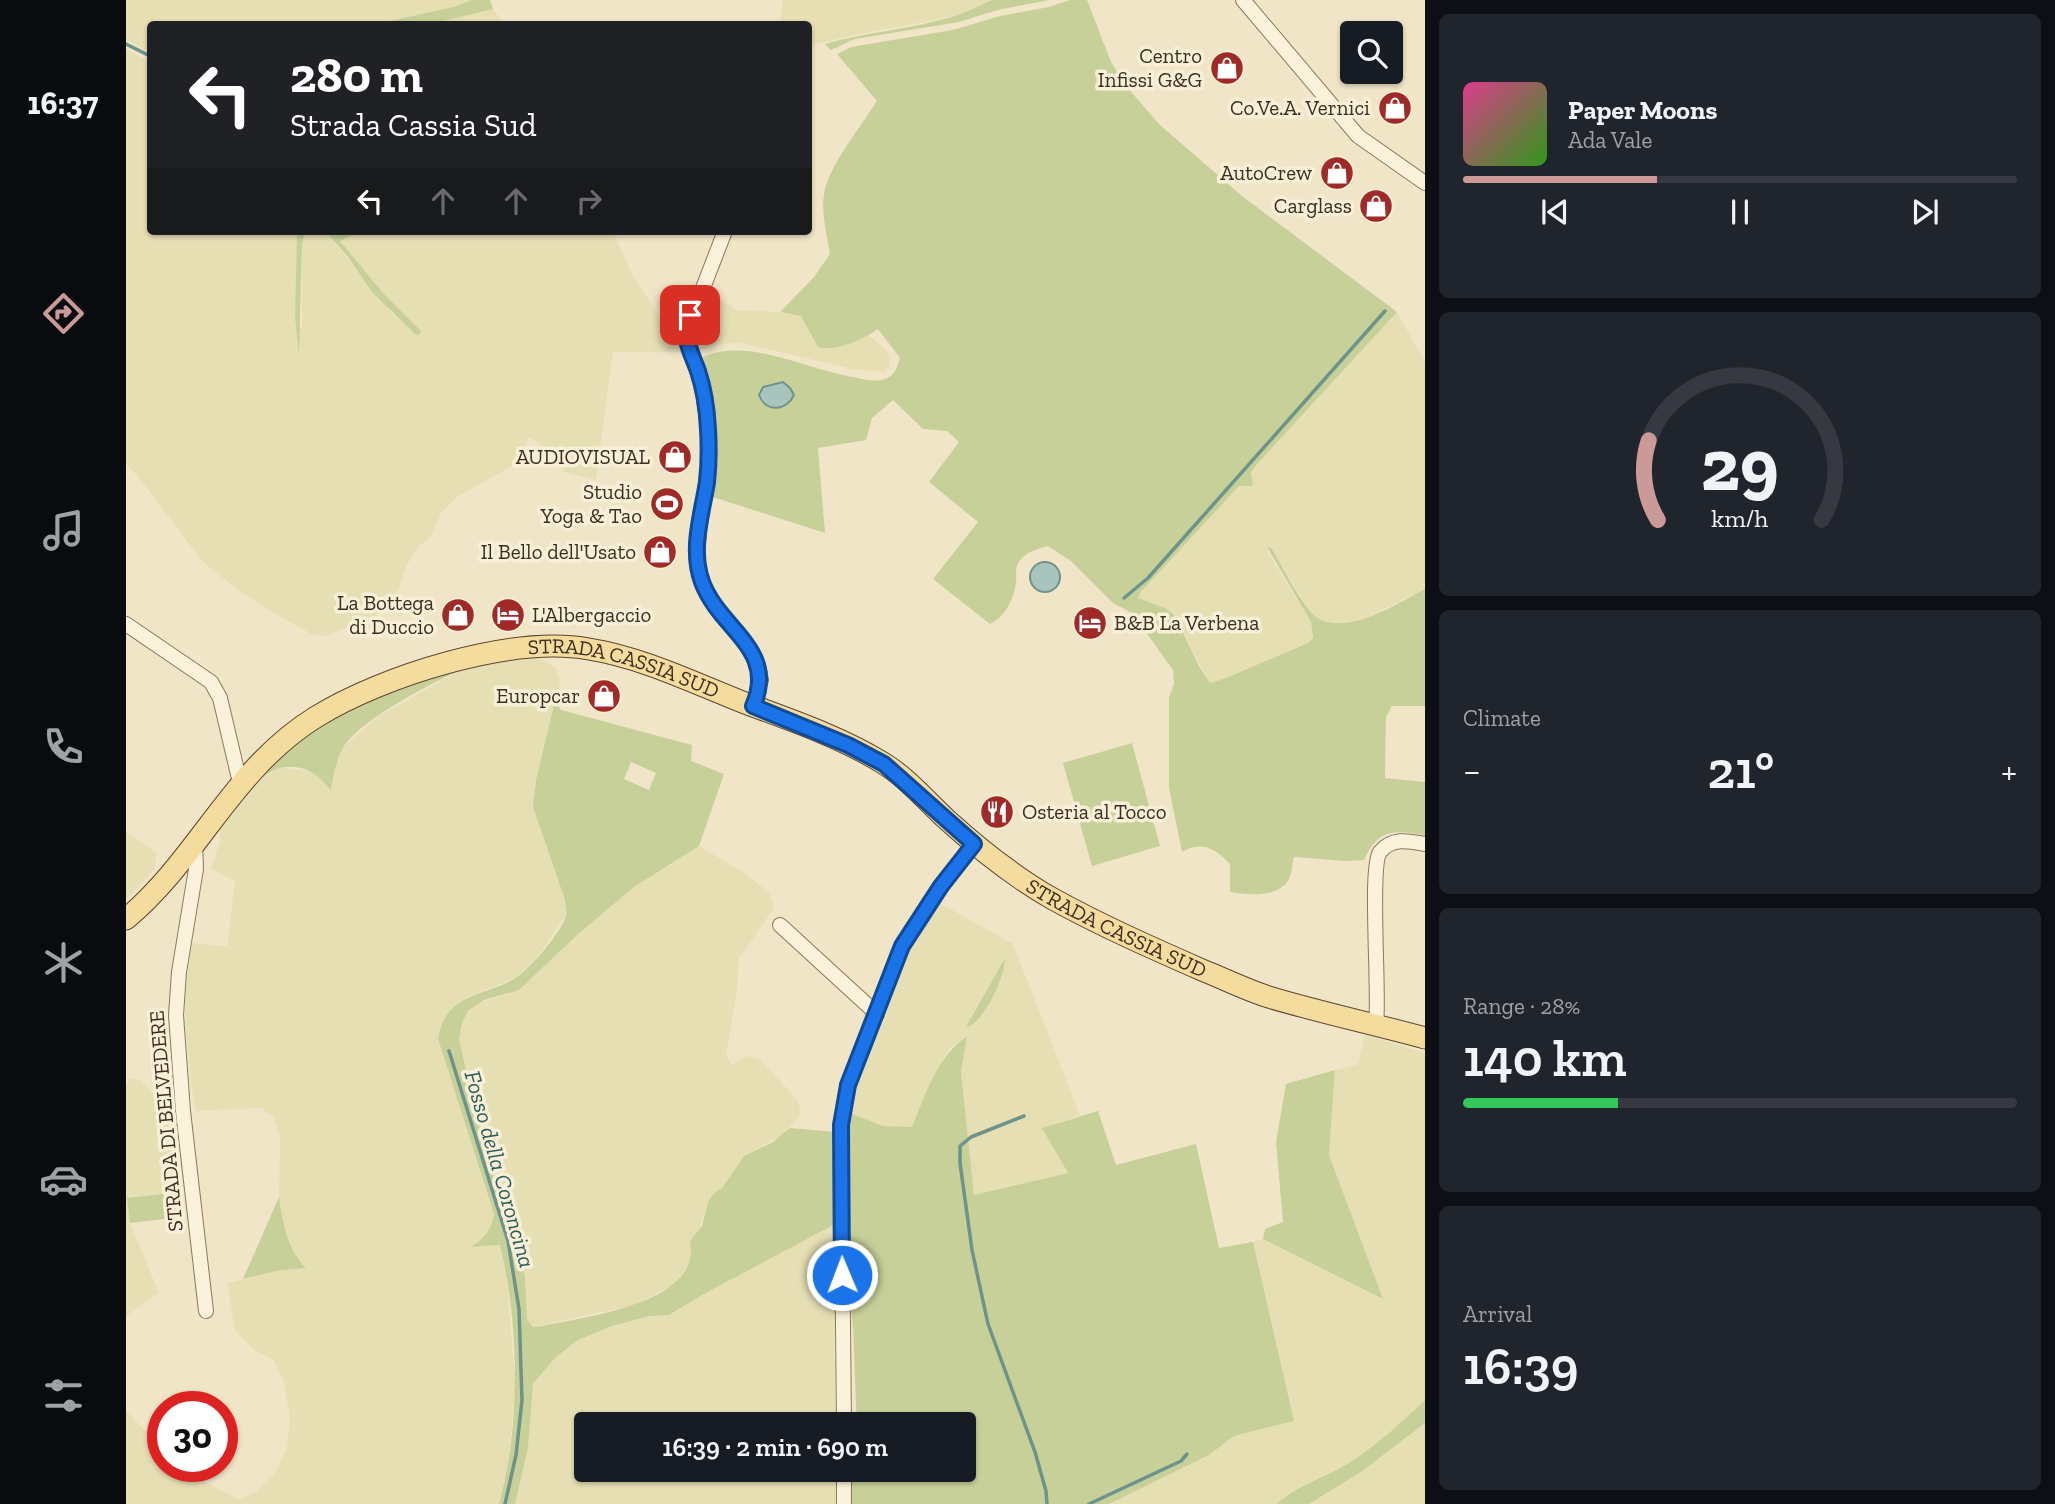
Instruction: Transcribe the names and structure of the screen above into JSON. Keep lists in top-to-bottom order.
{
  "streets": {
    "main road": ["STRADA CASSIA SUD"],
    "street": ["STRADA DI BELVEDERE"]
  },
  "crossings": [
    ["STRADA CASSIA SUD", "STRADA DI BELVEDERE"]
  ],
  "water": ["Fosso della Coroncina"],
  "places": {
    "shop": [
      "Centro Infissi G&G",
      "Co.Ve.A. Vernici",
      "AutoCrew",
      "Carglass",
      "AUDIOVISUAL",
      "Il Bello dell'Usato",
      "La Bottega di Duccio",
      "Europcar"
    ],
    "sports": ["Studio Yoga & Tao"],
    "hotel": ["L'Albergaccio", "B&B La Verbena"],
    "restaurant": ["Osteria al Tocco"]
  },
  "page": {
    "tabs": "16:37",
    "turn": ["280 m", "Strada Cassia Sud"],
    "song": ["Paper Moons", "Ada Vale"],
    "tile": [
      "Climate",
      ["Range · 28%", "140 km"],
      ["Arrival", "16:39"]
    ],
    "heat": ["−", "21°", "+"],
    "limit": "30",
    "trip": "16:39 · 2 min · 690 m",
    "gauge": ["29", "km/h"]
  }
}
